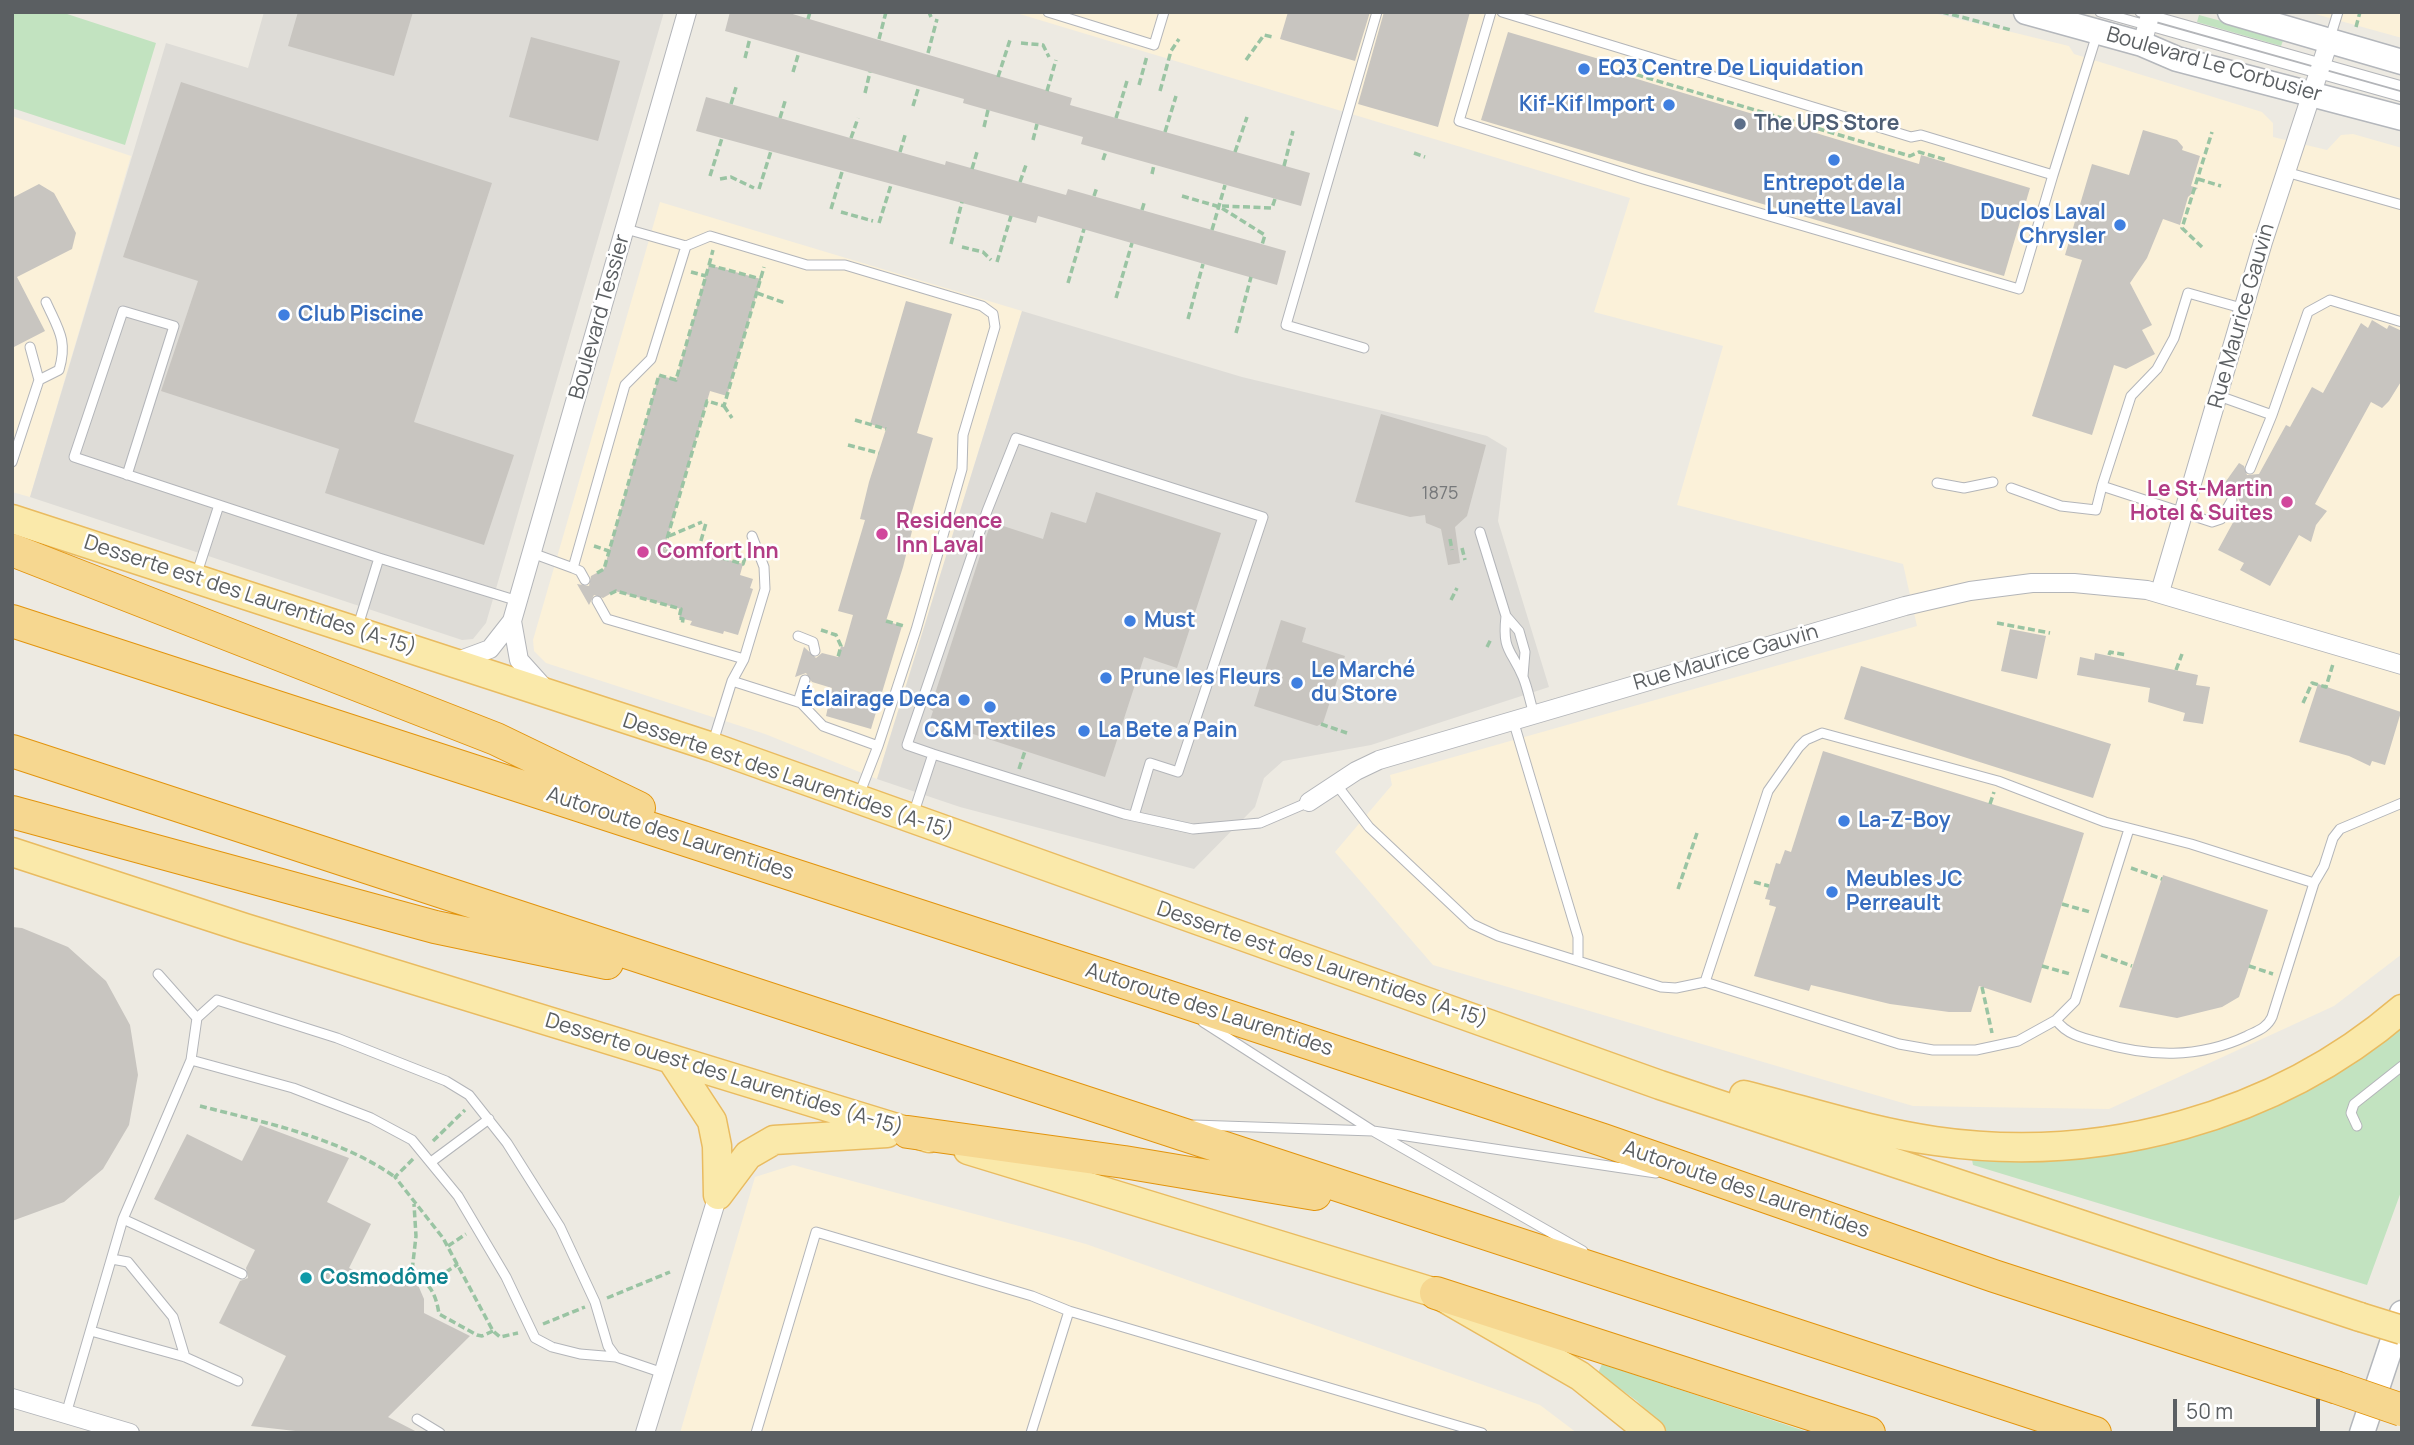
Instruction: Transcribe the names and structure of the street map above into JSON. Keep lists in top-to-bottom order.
{
  "streets": {
    "highway": ["Autoroute des Laurentides"],
    "main road": ["Desserte est des Laurentides (A-15)", "Desserte ouest des Laurentides (A-15)"],
    "street": ["Boulevard Le Corbusier", "Rue Maurice Gauvin", "Boulevard Tessier"]
  },
  "crossings": [
    ["Boulevard Le Corbusier", "Rue Maurice Gauvin"],
    ["Boulevard Tessier", "Desserte est des Laurentides (A-15)"]
  ],
  "places": [
    "EQ3 Centre De Liquidation",
    "Kif-Kif Import",
    "The UPS Store",
    "Entrepot de la Lunette Laval",
    "Duclos Laval Chrysler",
    "Club Piscine",
    "Le St-Martin Hotel & Suites",
    "Residence Inn Laval",
    "Comfort Inn",
    "Must",
    "Prune les Fleurs",
    "Le Marché du Store",
    "Éclairage Deca",
    "C&M Textiles",
    "La Bete a Pain",
    "La-Z-Boy",
    "Meubles JC Perreault",
    "Cosmodôme"
  ],
  "house_numbers": ["1875"],
  "scale_bar": "50 m"
}
